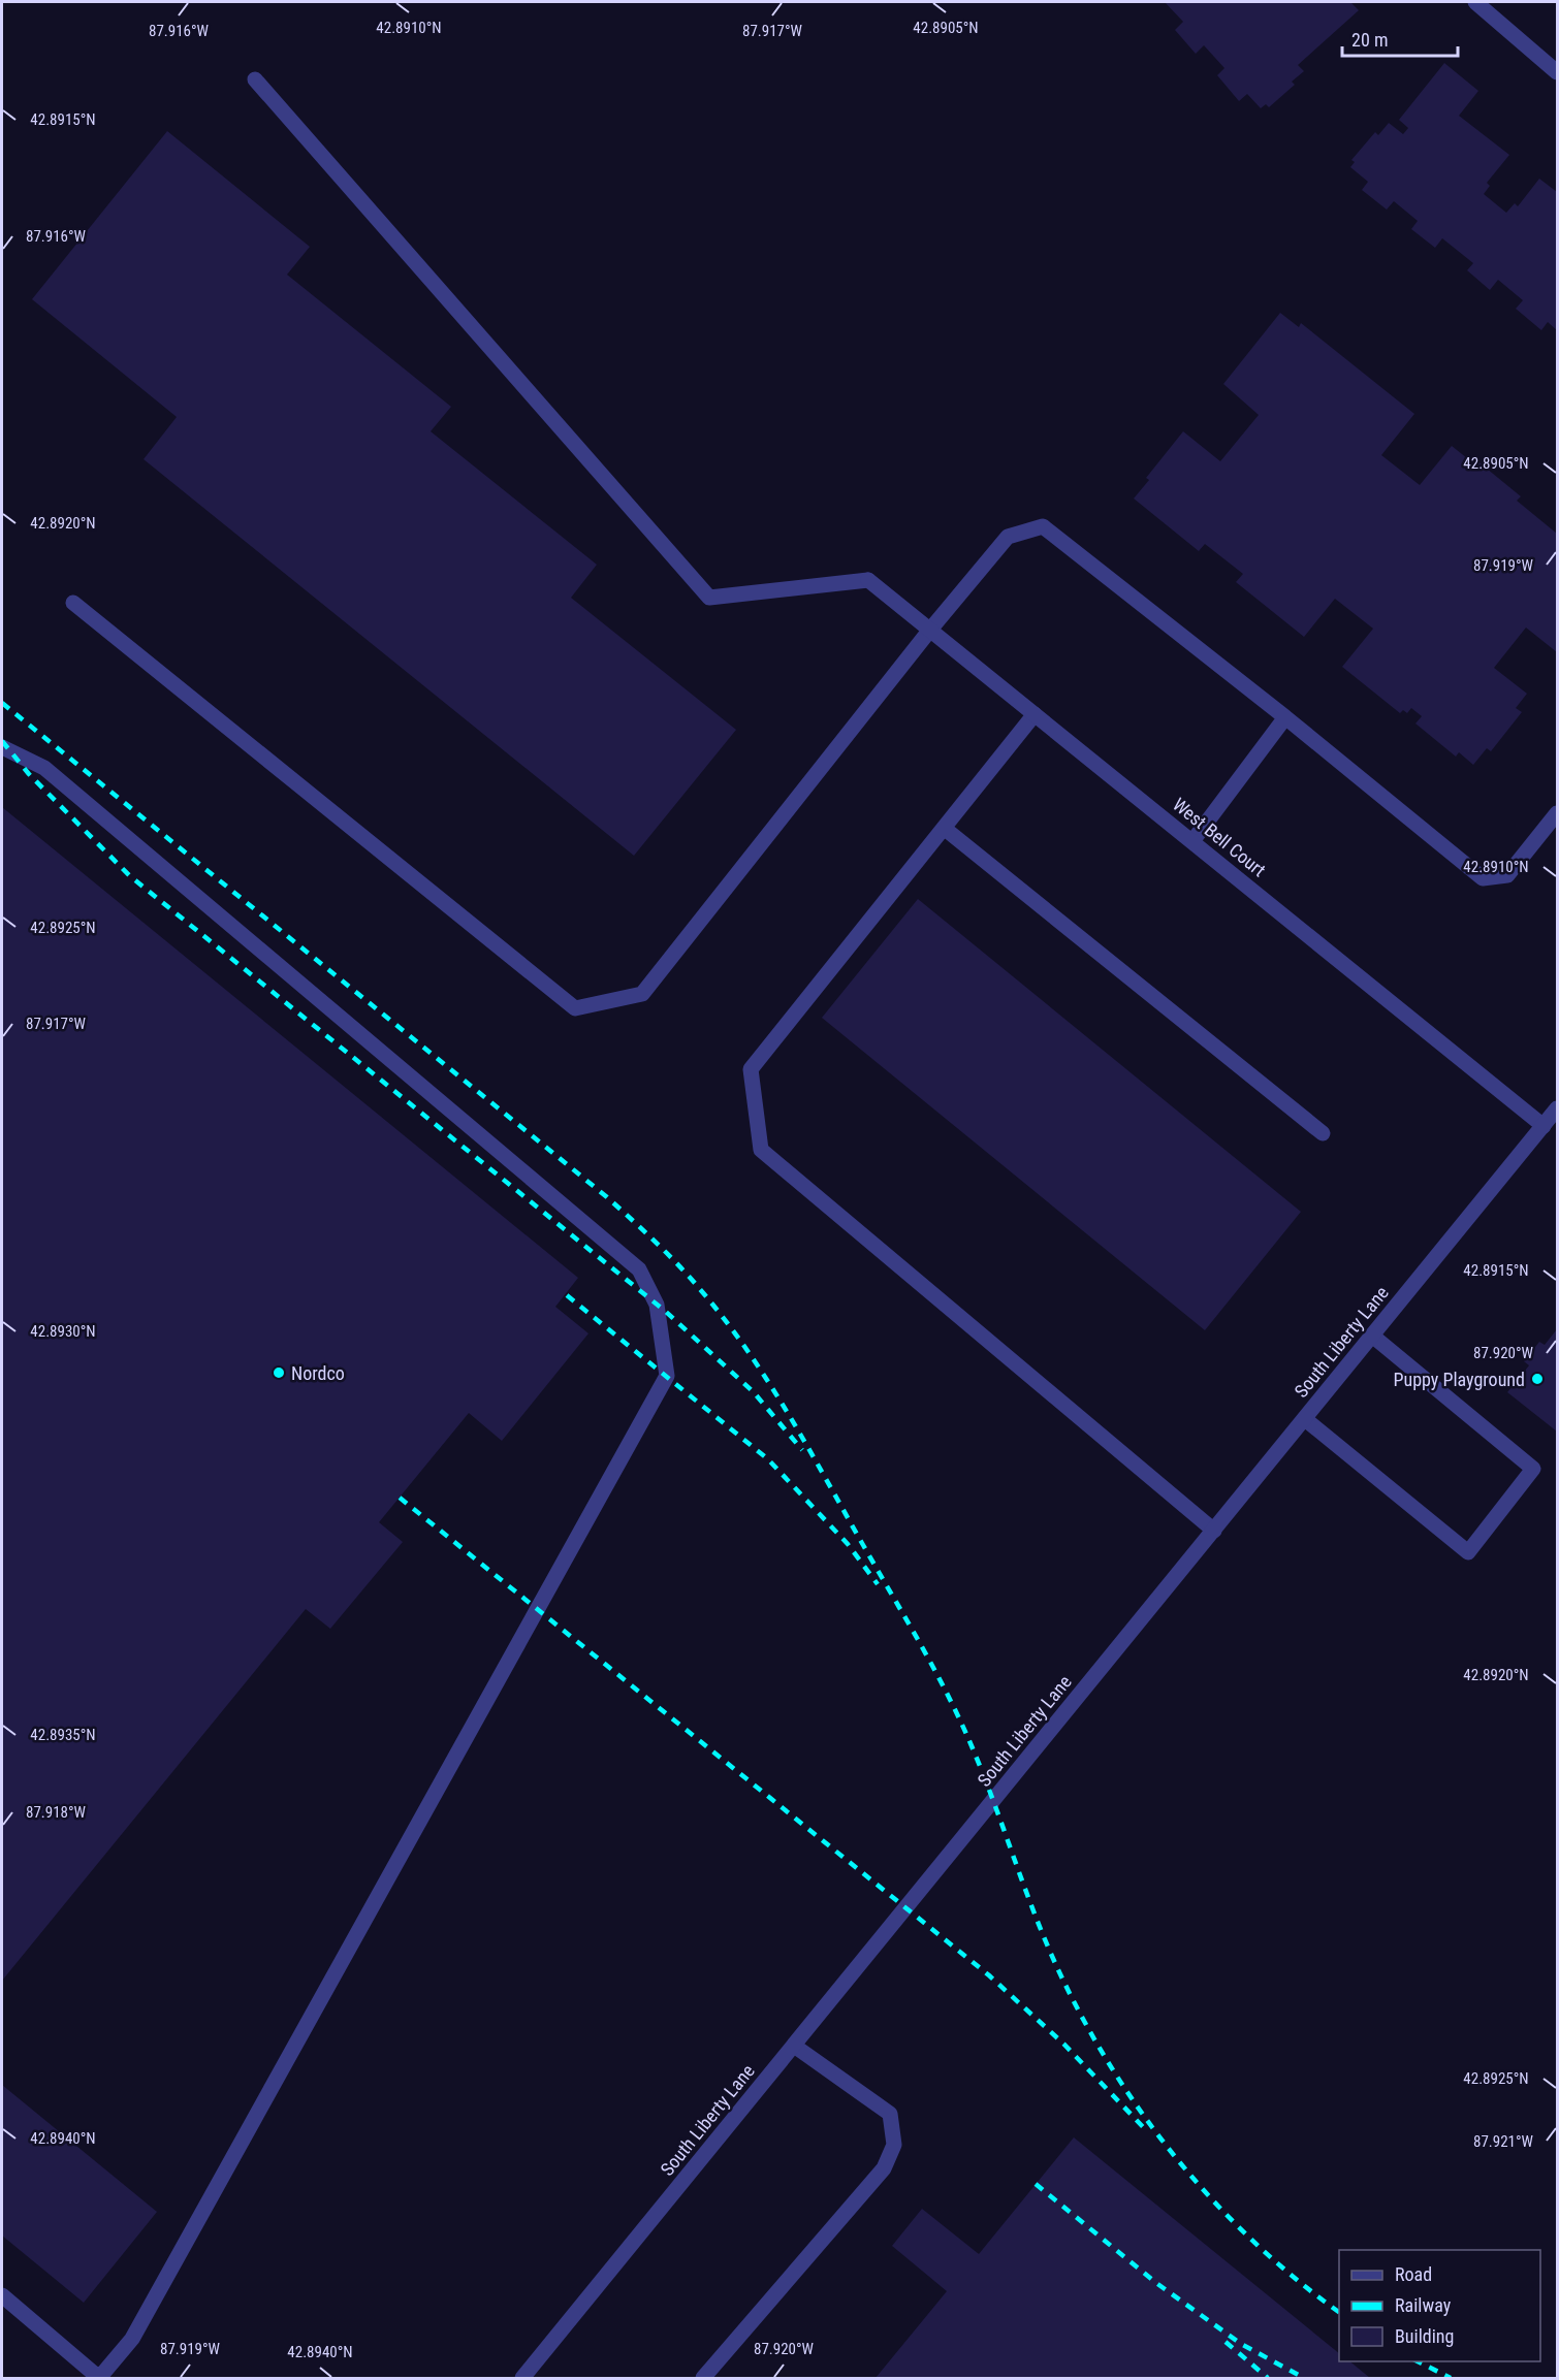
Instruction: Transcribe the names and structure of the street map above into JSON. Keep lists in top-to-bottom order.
{
  "streets": {
    "street": ["West Bell Court", "South Liberty Lane"]
  },
  "crossings": [
    ["West Bell Court", "South Liberty Lane"]
  ],
  "places": ["Nordco", "Puppy Playground"],
  "legend": ["Road", "Railway", "Building"],
  "scale_bar": "20 m",
  "coordinates": [
    "42.8910°N",
    "42.8905°N",
    "87.916°W",
    "87.917°W",
    "42.8915°N",
    "42.8920°N",
    "87.919°W",
    "42.8925°N",
    "42.8930°N",
    "87.920°W",
    "42.8935°N",
    "87.918°W",
    "42.8940°N",
    "87.921°W"
  ]
}
